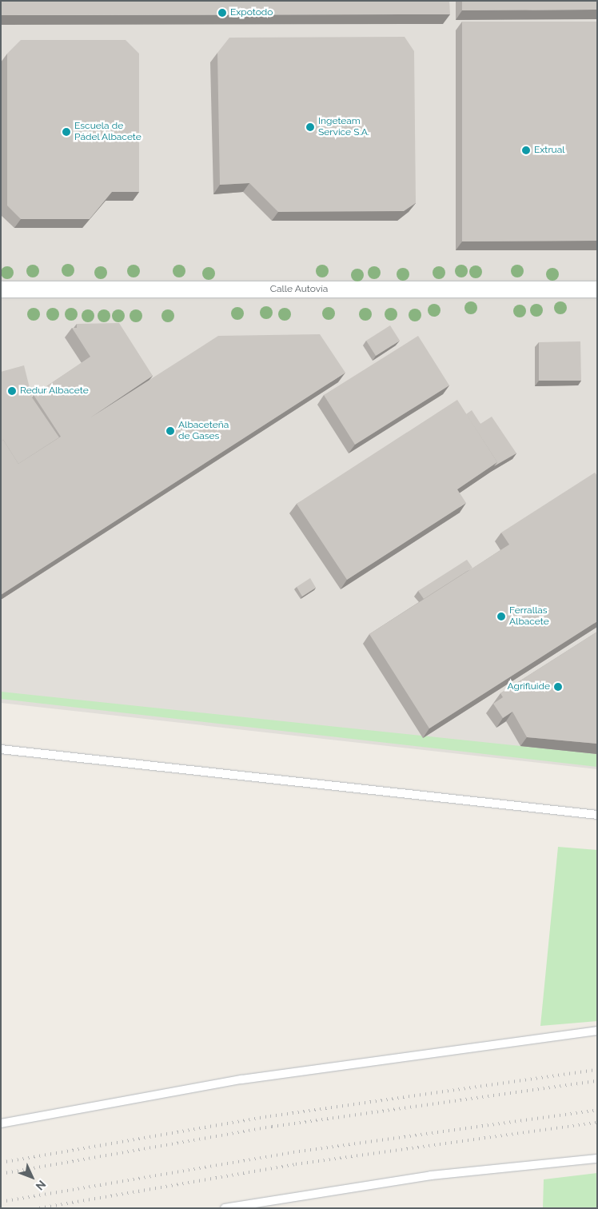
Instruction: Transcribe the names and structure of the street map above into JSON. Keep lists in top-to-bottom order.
{
  "streets": {
    "street": ["Calle Autovía"]
  },
  "places": [
    "Expotodo",
    "Ingeteam Service S.A.",
    "Escuela de Pádel Albacete",
    "Extrual",
    "Redur Albacete",
    "Albaceteña de Gases",
    "Ferrallas Albacete",
    "Agrifluide"
  ],
  "north": "bottom right"
}
